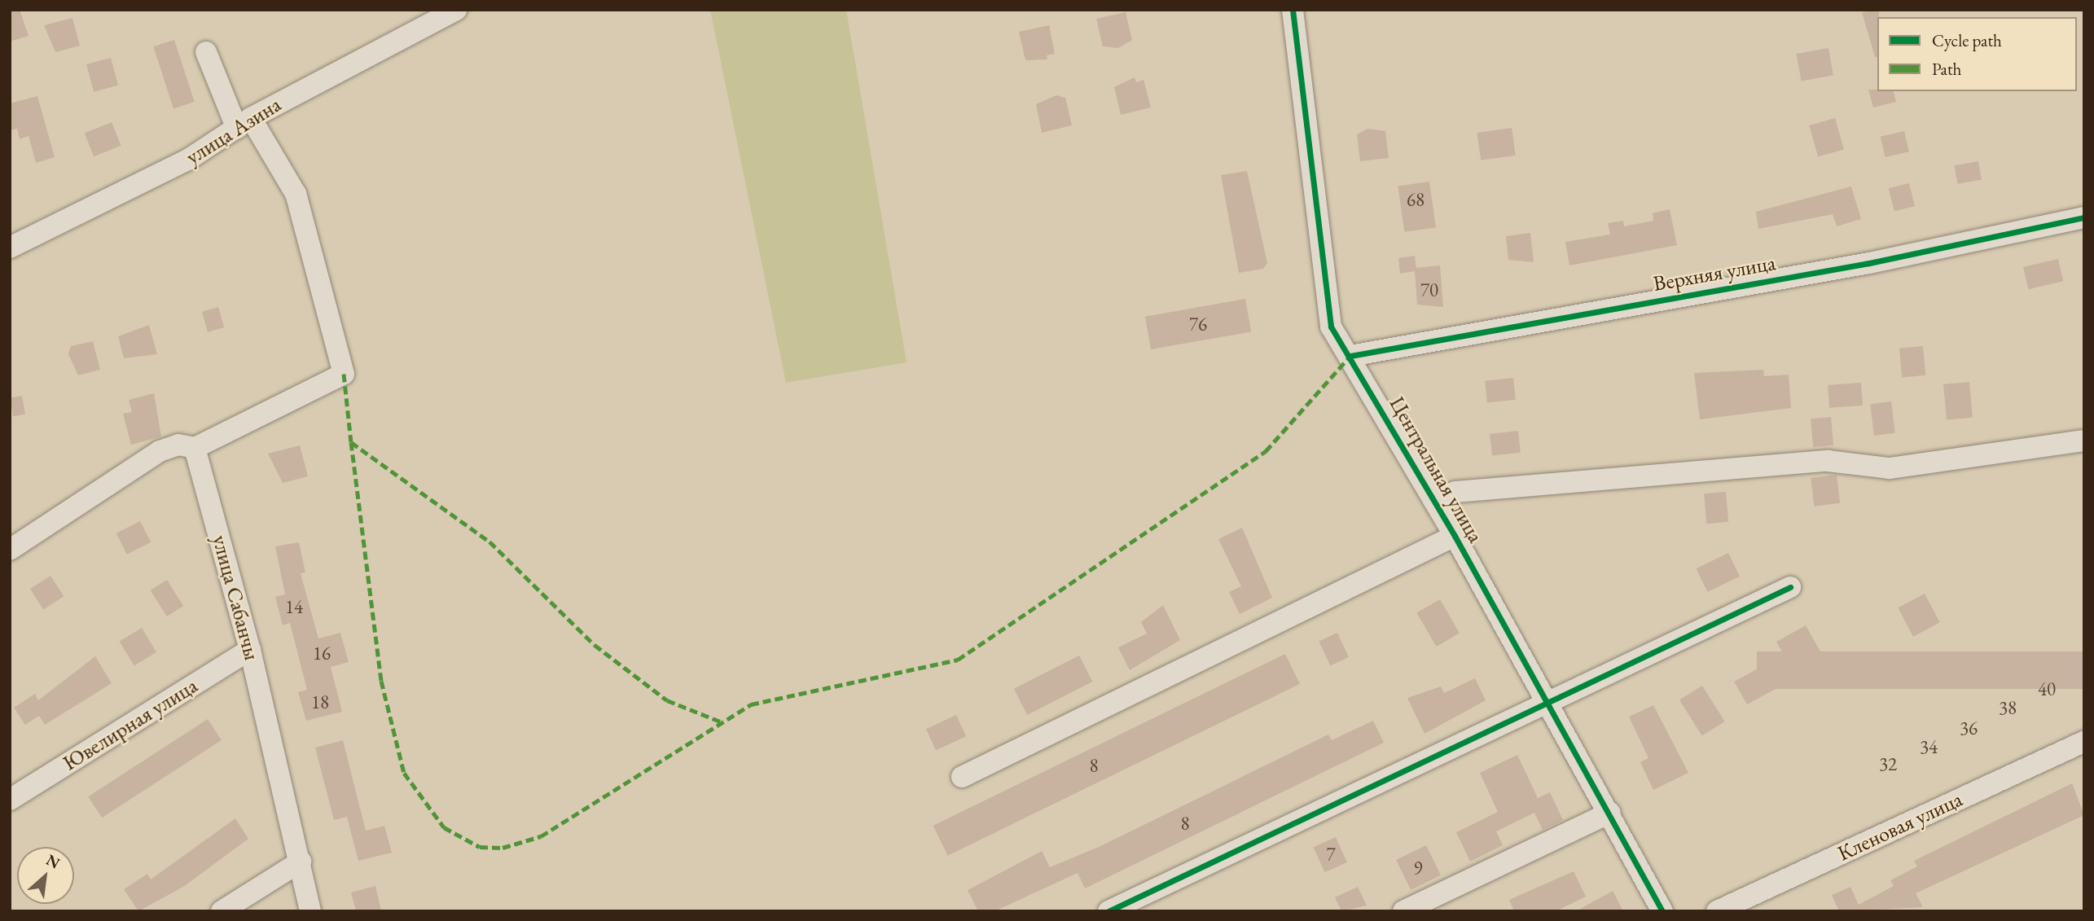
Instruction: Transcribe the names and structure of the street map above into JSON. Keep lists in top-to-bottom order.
{
  "streets": {
    "street": [
      "улица Азина",
      "Верхняя улица",
      "Центральная улица",
      "улица Сабанчы",
      "Ювелирная улица",
      "Кленовая улица"
    ]
  },
  "crossings": [
    ["Верхняя улица", "Центральная улица"],
    ["улица Сабанчы", "Ювелирная улица"]
  ],
  "house_numbers": [
    "68",
    "70",
    "76",
    "14",
    "16",
    "40",
    "18",
    "38",
    "36",
    "34",
    "32",
    "8",
    "8",
    "7",
    "9"
  ],
  "legend": ["Cycle path", "Path"],
  "north": "top right"
}
